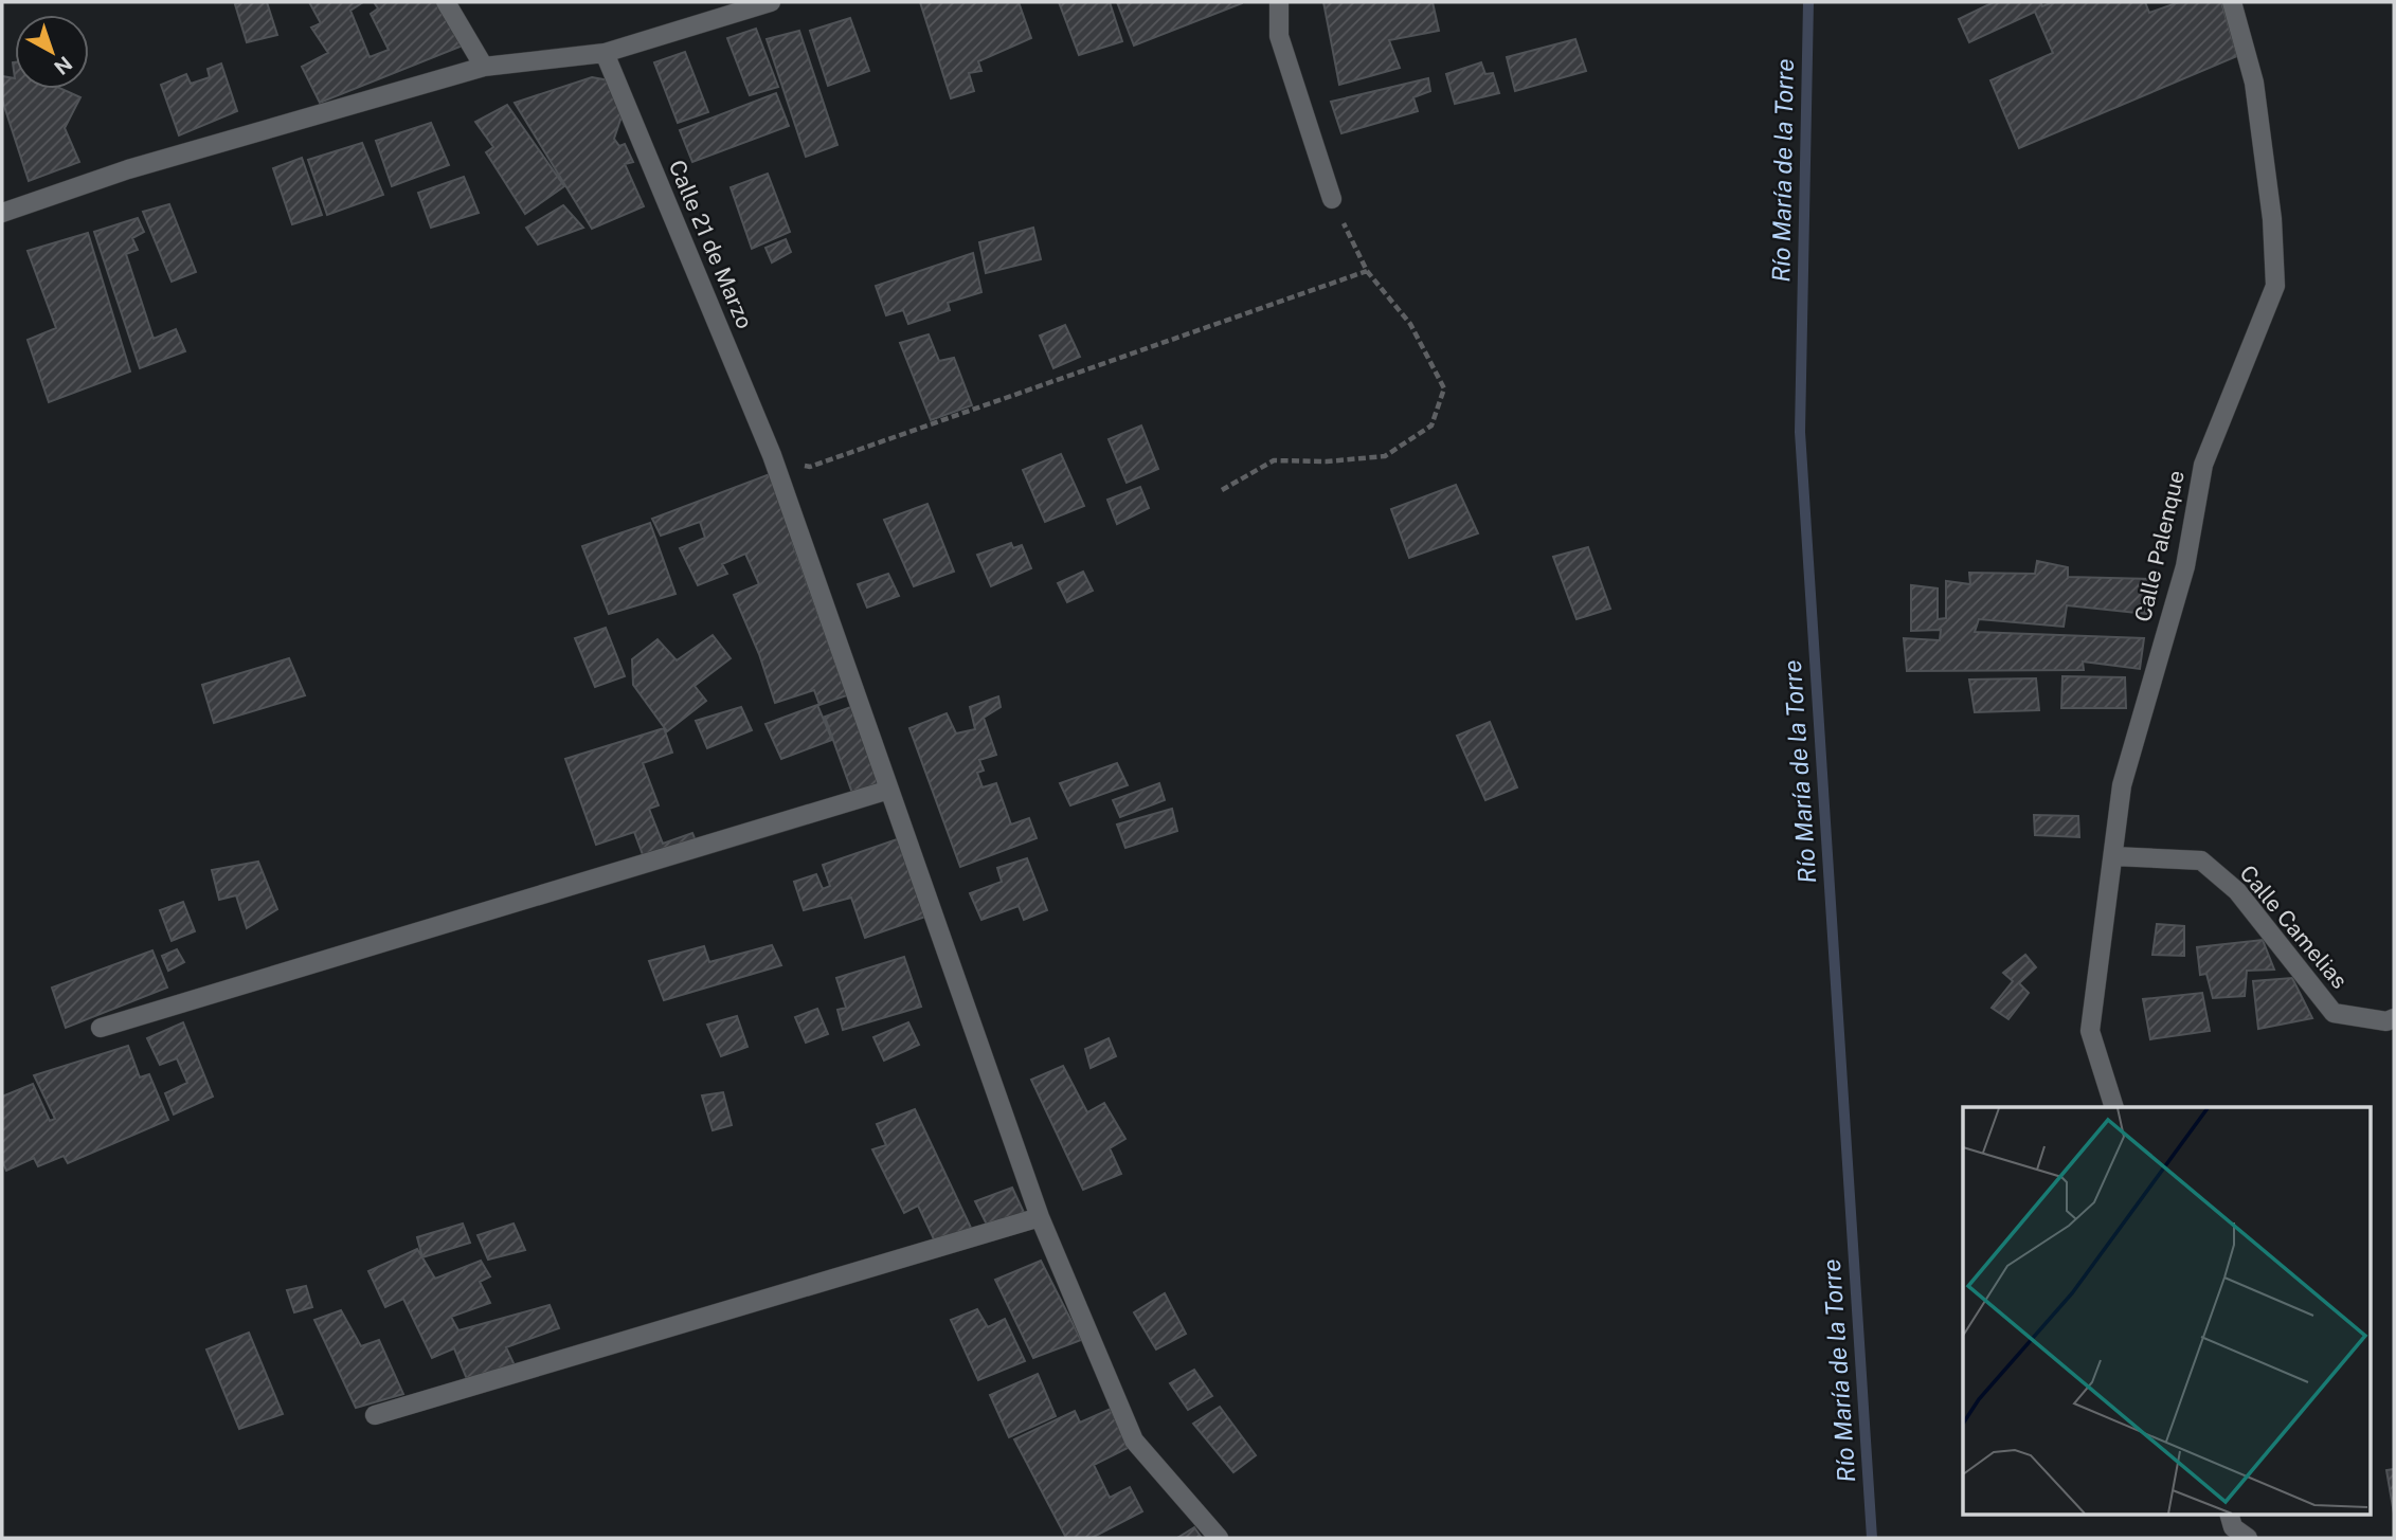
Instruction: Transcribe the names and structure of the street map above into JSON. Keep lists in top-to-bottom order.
{
  "streets": {
    "street": ["Calle 21 de Marzo", "Calle Palenque", "Calle Camelias"]
  },
  "crossings": [
    ["Calle Palenque", "Calle Camelias"]
  ],
  "water": ["Río María de la Torre"],
  "north": "bottom right"
}
